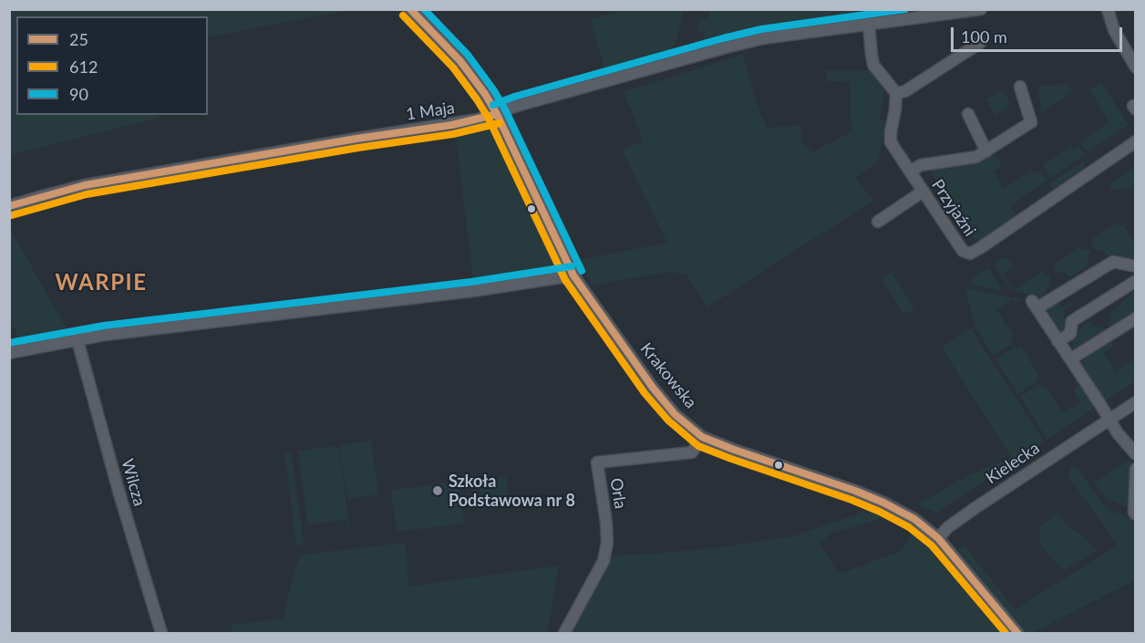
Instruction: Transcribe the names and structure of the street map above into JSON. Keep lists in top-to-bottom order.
{
  "streets": {
    "street": [
      "1 Maja",
      "Przyjaźni",
      "Krakowska",
      "Kielecka",
      "Wilcza",
      "Orla"
    ]
  },
  "crossings": [
    ["1 Maja", "Krakowska"],
    ["Krakowska", "Kielecka"],
    ["Krakowska", "Orla"]
  ],
  "districts": ["WARPIE"],
  "places": ["Szkoła Podstawowa nr 8"],
  "lines": ["transit line 25", "transit line 90", "transit line 612"],
  "legend": ["25", "612", "90"],
  "scale_bar": "100 m"
}
